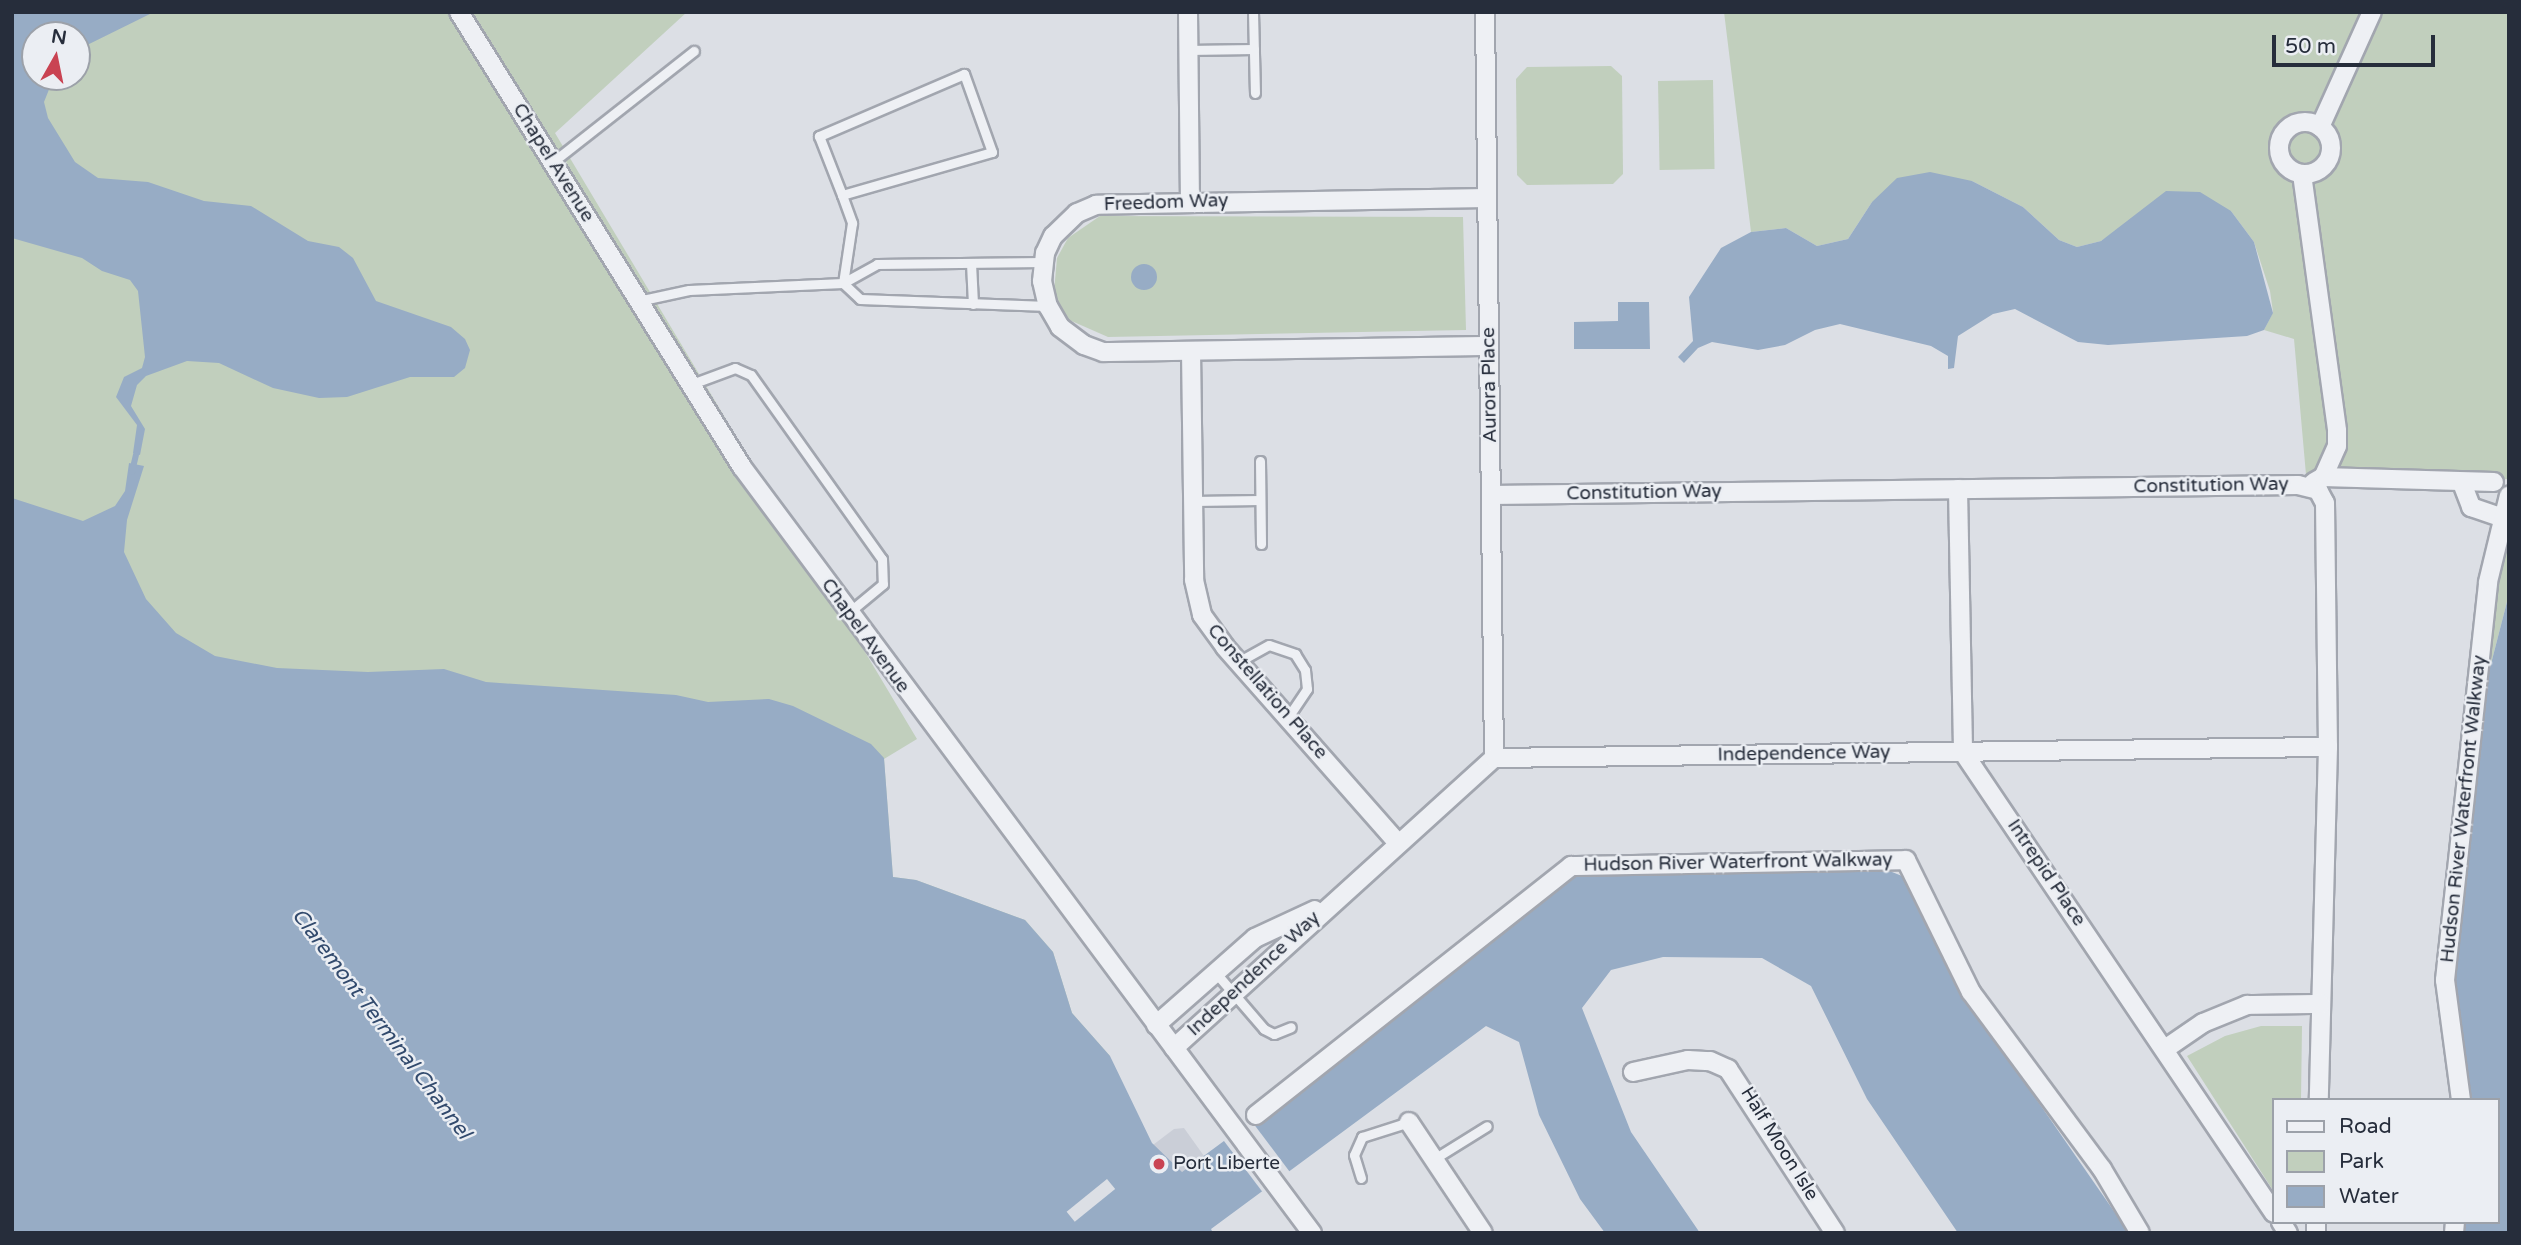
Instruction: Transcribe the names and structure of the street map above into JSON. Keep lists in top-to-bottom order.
{
  "streets": {
    "street": [
      "Chapel Avenue",
      "Freedom Way",
      "Aurora Place",
      "Constitution Way",
      "Constellation Place",
      "Independence Way",
      "Hudson River Waterfront Walkway",
      "Intrepid Place",
      "Half Moon Isle"
    ]
  },
  "crossings": [
    ["Chapel Avenue", "Independence Way"],
    ["Freedom Way", "Aurora Place"],
    ["Aurora Place", "Constitution Way"],
    ["Aurora Place", "Independence Way"],
    ["Constitution Way", "Independence Way"],
    ["Constitution Way", "Hudson River Waterfront Walkway"],
    ["Constellation Place", "Independence Way"],
    ["Independence Way", "Intrepid Place"]
  ],
  "water": ["Claremont Terminal Channel"],
  "places": ["Port Liberte"],
  "legend": ["Road", "Park", "Water"],
  "scale_bar": "50 m",
  "north": "top"
}
